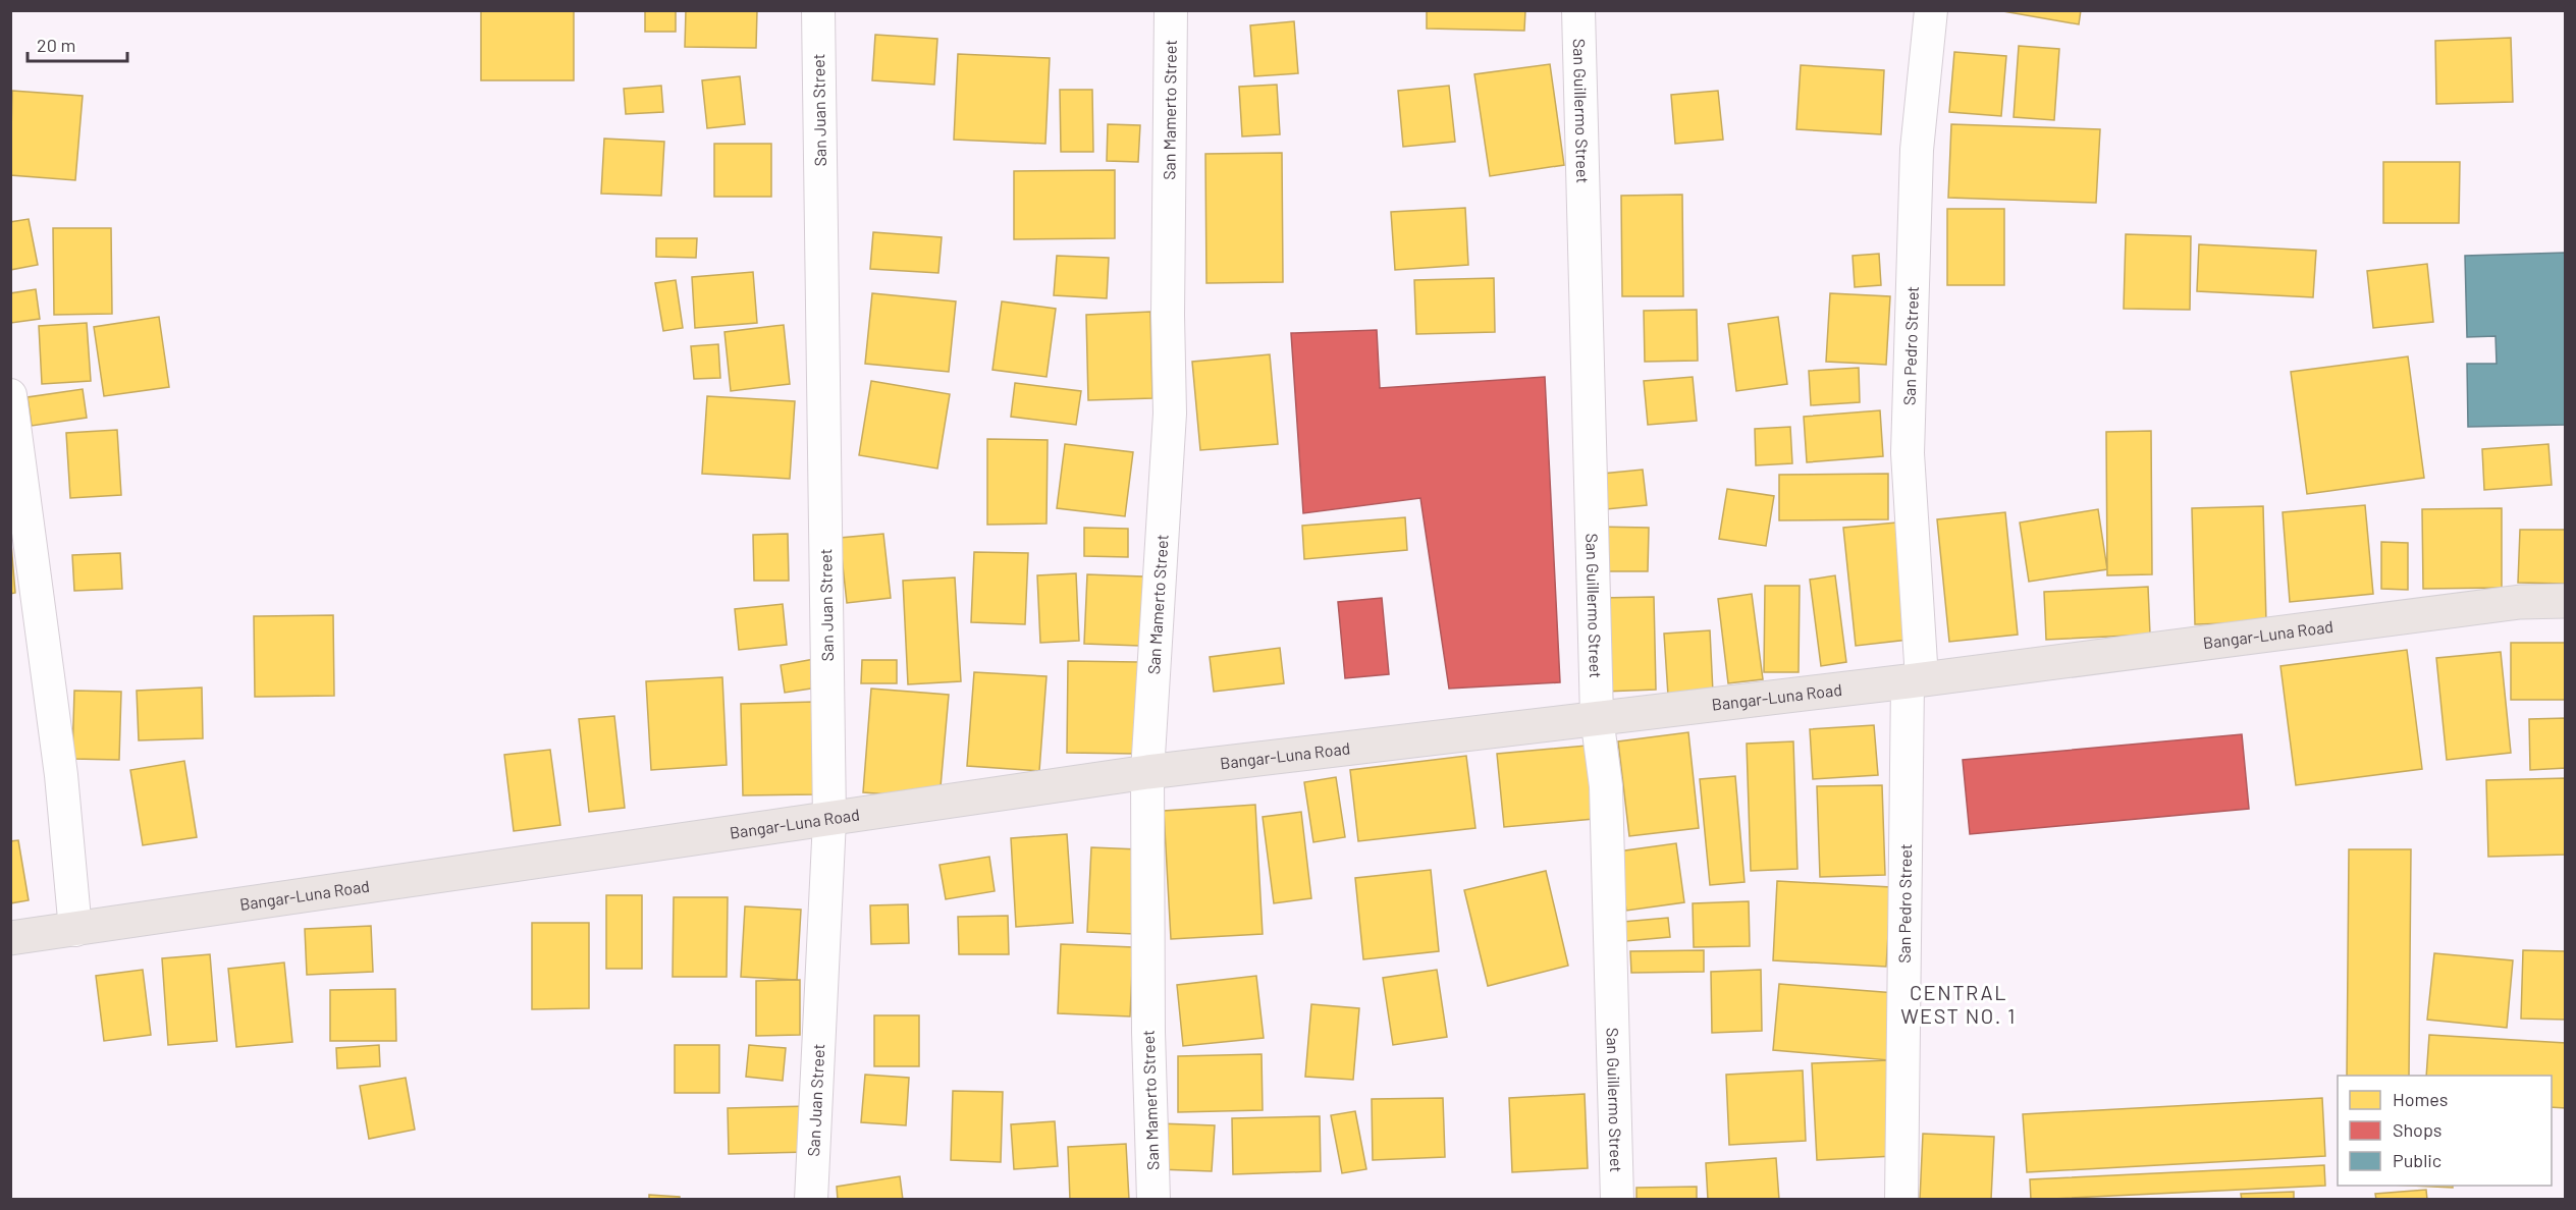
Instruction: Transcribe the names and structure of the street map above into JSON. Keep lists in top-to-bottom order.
{
  "streets": {
    "main road": ["Bangar-Luna Road"],
    "street": [
      "San Juan Street",
      "San Mamerto Street",
      "San Guillermo Street",
      "San Pedro Street"
    ]
  },
  "crossings": [
    ["San Juan Street", "Bangar-Luna Road"],
    ["San Mamerto Street", "Bangar-Luna Road"],
    ["San Guillermo Street", "Bangar-Luna Road"],
    ["San Pedro Street", "Bangar-Luna Road"]
  ],
  "districts": ["CENTRAL WEST NO. 1"],
  "legend": ["Homes", "Shops", "Public"],
  "scale_bar": "20 m"
}
